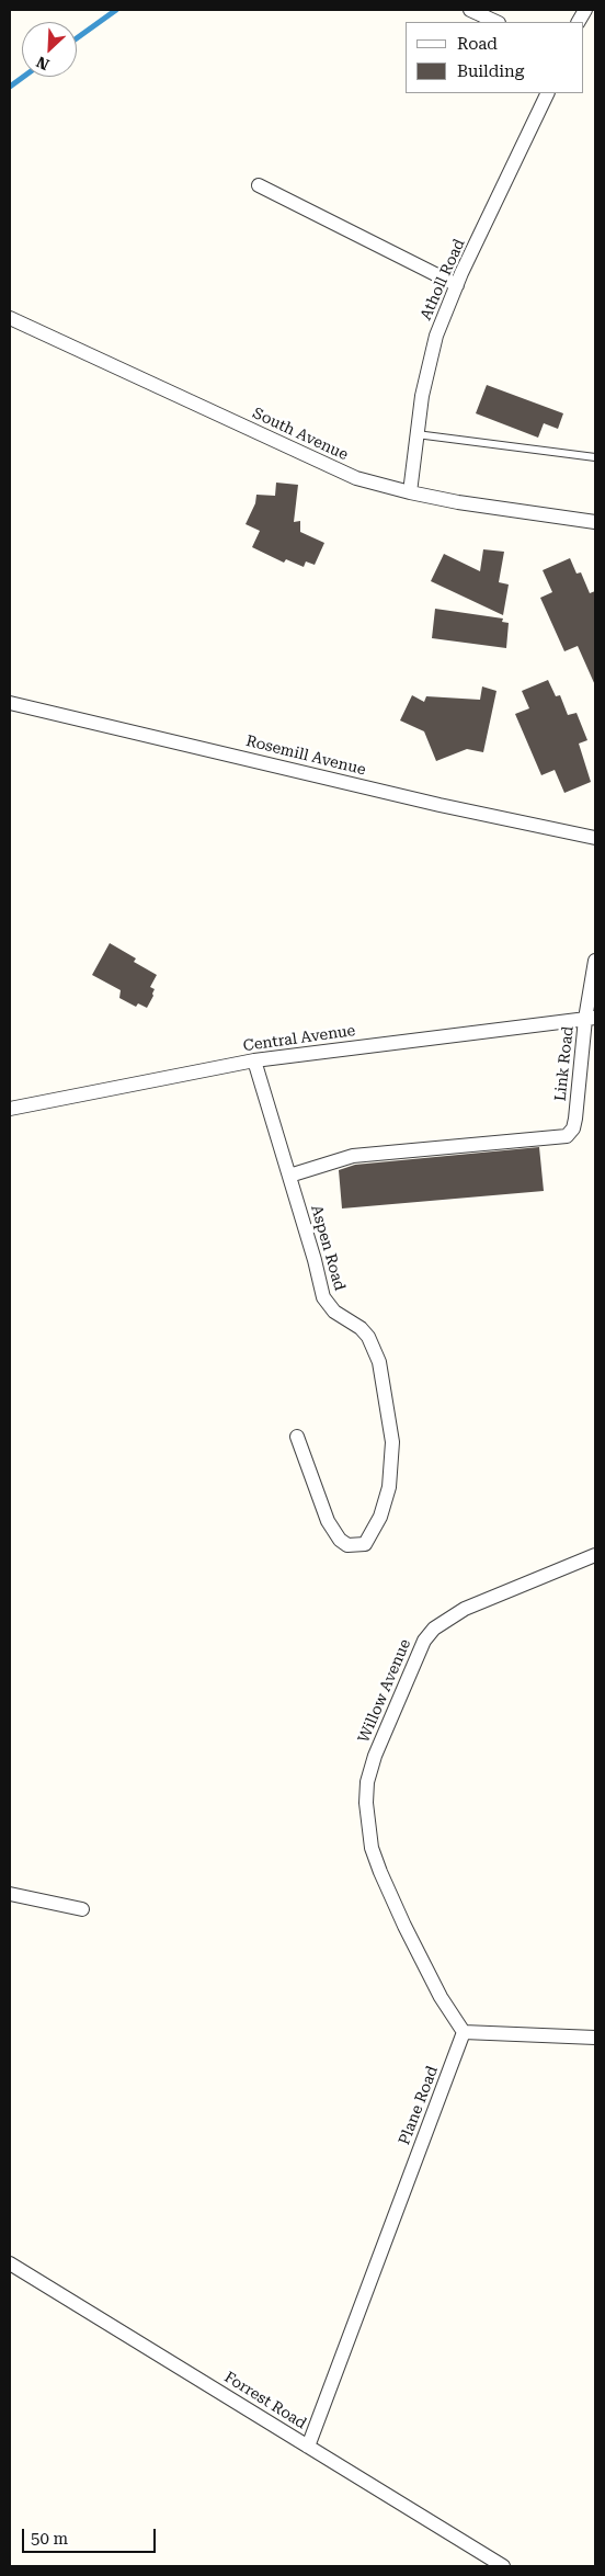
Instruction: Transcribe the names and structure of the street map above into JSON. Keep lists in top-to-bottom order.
{
  "streets": {
    "street": [
      "Atholl Road",
      "South Avenue",
      "Rosemill Avenue",
      "Central Avenue",
      "Link Road",
      "Aspen Road",
      "Willow Avenue",
      "Plane Road",
      "Forrest Road"
    ]
  },
  "crossings": [
    ["Atholl Road", "South Avenue"],
    ["Central Avenue", "Link Road"],
    ["Central Avenue", "Aspen Road"],
    ["Link Road", "Aspen Road"],
    ["Willow Avenue", "Plane Road"],
    ["Plane Road", "Forrest Road"]
  ],
  "legend": ["Road", "Building"],
  "scale_bar": "50 m",
  "north": "bottom left"
}
